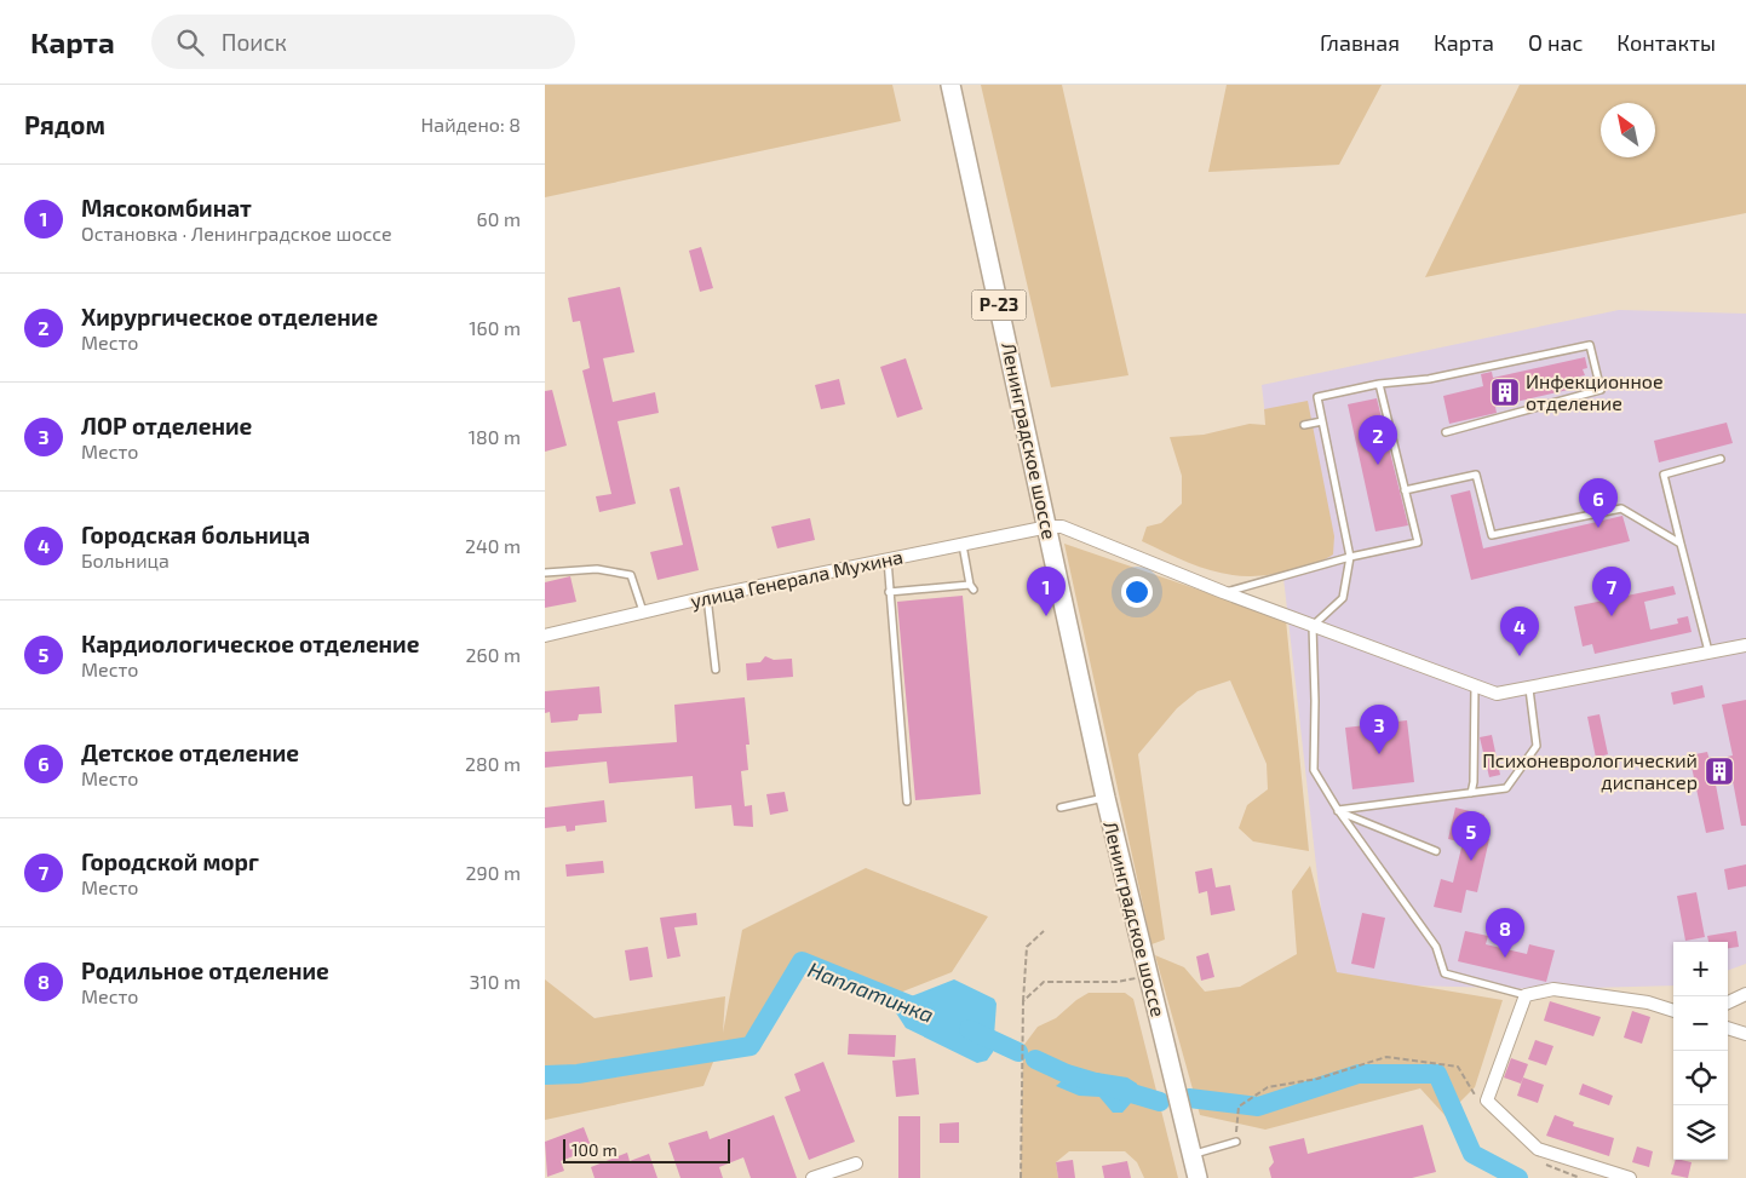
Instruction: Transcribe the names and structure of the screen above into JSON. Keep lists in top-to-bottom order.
{
  "streets": {
    "main road": ["Р-23", "Ленинградское шоссе"],
    "street": ["улица Генерала Мухина"]
  },
  "crossings": [
    ["Ленинградское шоссе", "улица Генерала Мухина"]
  ],
  "water": ["Наплатинка"],
  "places": {
    "building": ["Инфекционное отделение", "Психоневрологический диспансер"]
  },
  "scale_bar": "100 m",
  "north": "top left",
  "page": {
    "header": "Карта",
    "search": "Поиск",
    "nav": [
      "Главная",
      "Карта",
      "О нас",
      "Контакты"
    ],
    "heading": ["Рядом", "Найдено: 8"],
    "list": [
      {
        "mark": "1",
        "name": "Мясокомбинат",
        "note": "Остановка · Ленинградское шоссе",
        "value": "60 m"
      },
      {
        "mark": "2",
        "name": "Хирургическое отделение",
        "note": "Место",
        "value": "160 m"
      },
      {
        "mark": "3",
        "name": "ЛОР отделение",
        "note": "Место",
        "value": "180 m"
      },
      {
        "mark": "4",
        "name": "Городская больница",
        "note": "Больница",
        "value": "240 m"
      },
      {
        "mark": "5",
        "name": "Кардиологическое отделение",
        "note": "Место",
        "value": "260 m"
      },
      {
        "mark": "6",
        "name": "Детское отделение",
        "note": "Место",
        "value": "280 m"
      },
      {
        "mark": "7",
        "name": "Городской морг",
        "note": "Место",
        "value": "290 m"
      },
      {
        "mark": "8",
        "name": "Родильное отделение",
        "note": "Место",
        "value": "310 m"
      }
    ],
    "pins": [
      "2",
      "6",
      "1",
      "7",
      "4",
      "3",
      "5",
      "8"
    ],
    "map_buttons": ["+", "−"],
    "scale": "100 m"
  }
}
